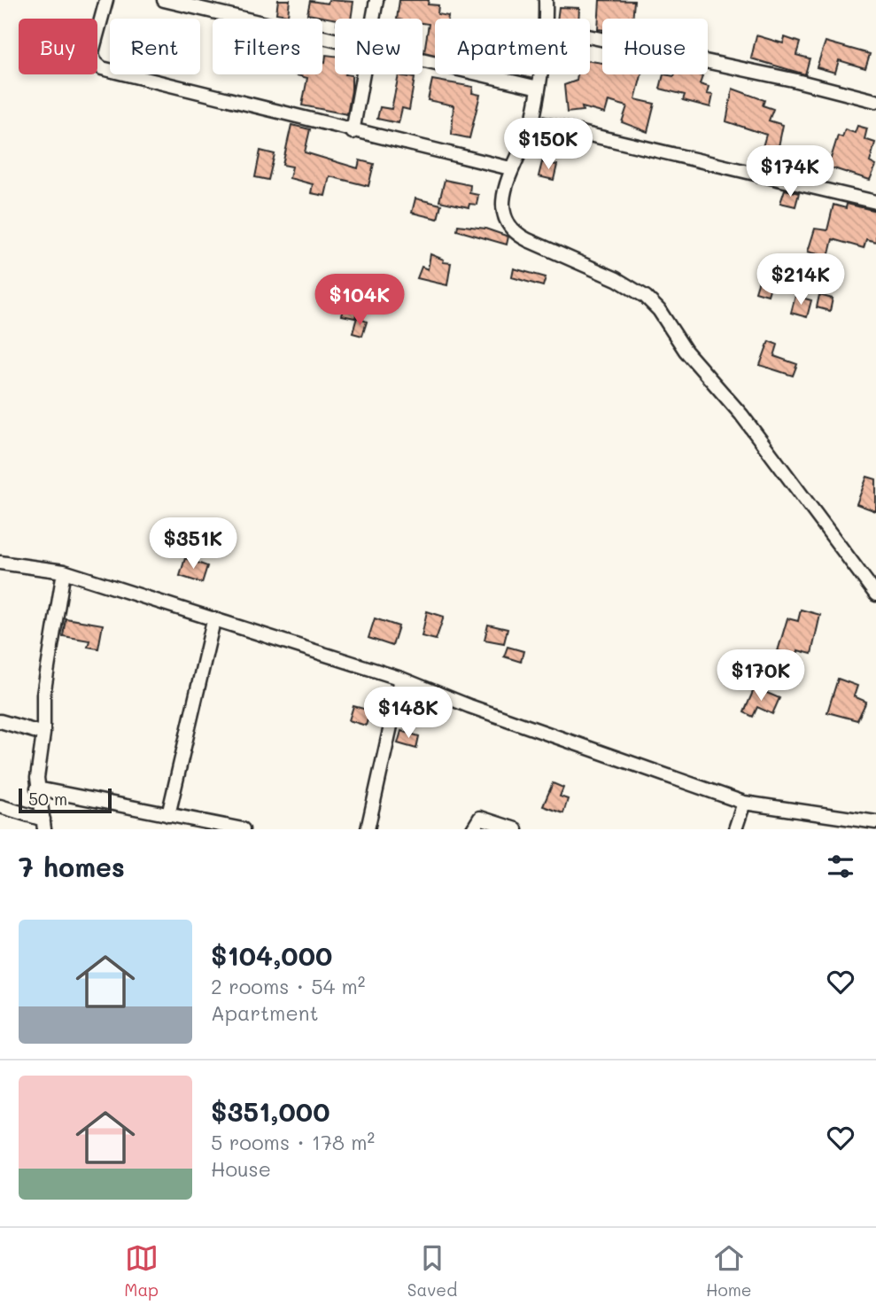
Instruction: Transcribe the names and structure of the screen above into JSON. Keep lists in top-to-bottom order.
{
  "scale_bar": "50 m",
  "page": {
    "chip": [
      "Buy",
      "Rent",
      "Filters",
      "New",
      "Apartment",
      "House"
    ],
    "price": [
      "$150K",
      "$174K",
      "$214K",
      "$104K",
      "$351K",
      "$170K",
      "$148K"
    ],
    "scale": "50 m",
    "heading": "7 homes",
    "list": [
      {
        "name": "$104,000",
        "note": "2 rooms · 54 m² · Apartment"
      },
      {
        "name": "$351,000",
        "note": "5 rooms · 178 m² · House"
      }
    ],
    "tabs": ["Map", "Saved", "Home"]
  }
}
